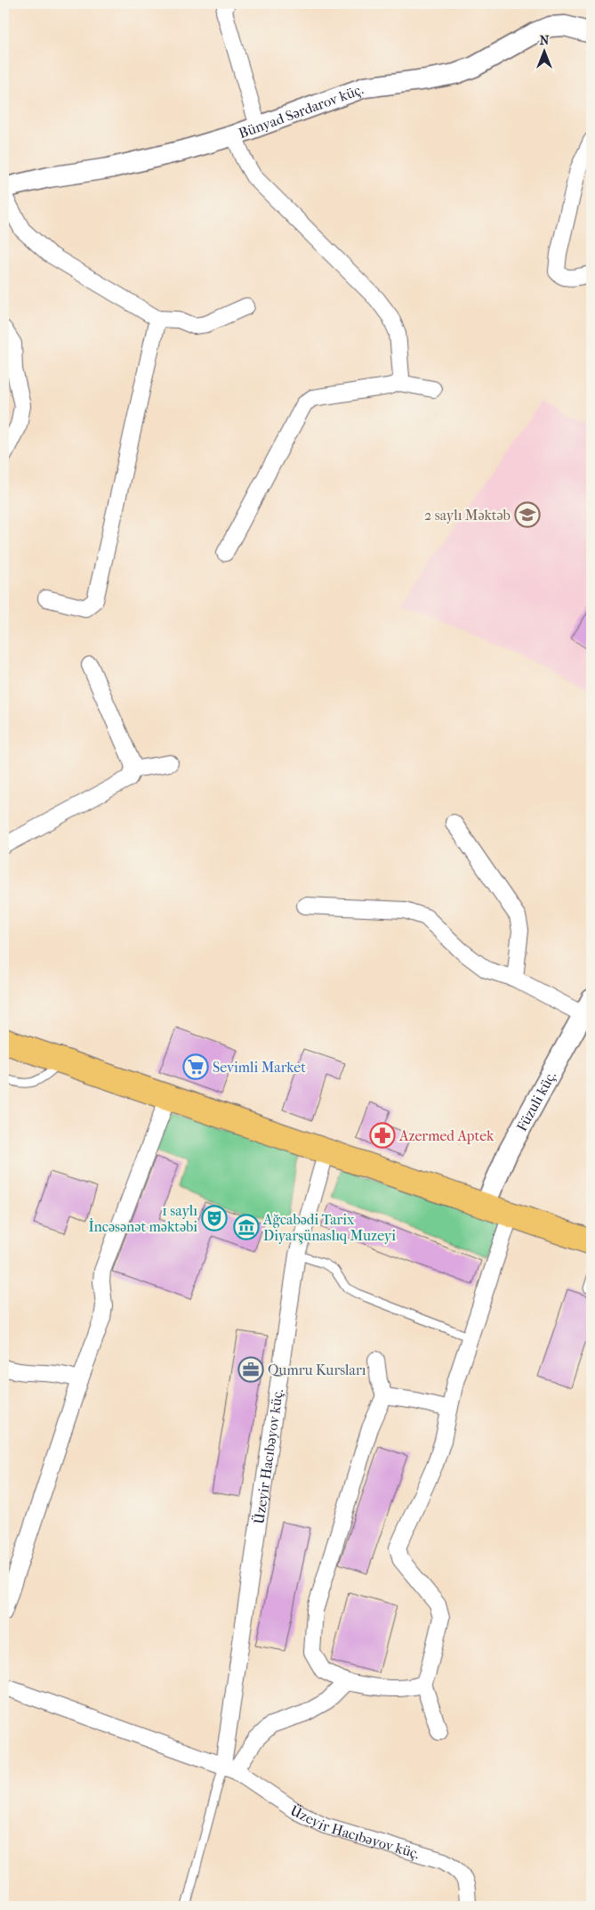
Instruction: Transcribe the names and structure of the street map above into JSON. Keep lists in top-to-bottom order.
{
  "streets": {
    "street": ["Bünyad Sərdarov küç.", "Füzuli küç.", "Üzeyir Hacıbəyov küç."]
  },
  "places": {
    "school or university": ["2 saylı Məktəb"],
    "supermarket": ["Sevimli Market"],
    "pharmacy": ["Azermed Aptek"],
    "theatre": ["1 saylı İncəsənət məktəbi"],
    "museum": ["Ağcabədi Tarix Diyarşünaslıq Muzeyi"],
    "office": ["Qumru Kursları"]
  },
  "north": "top"
}
